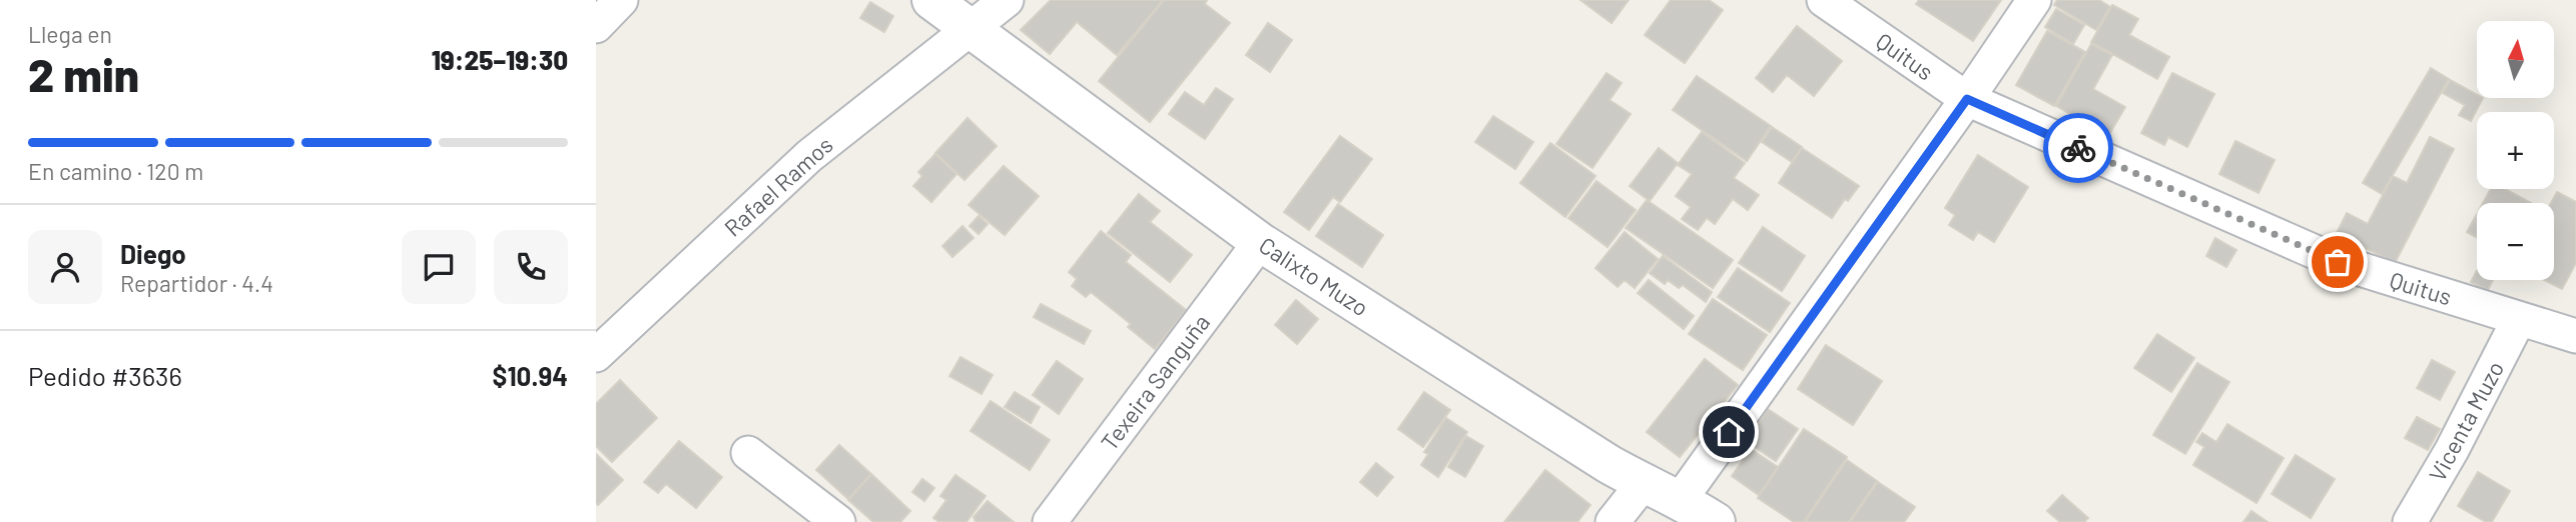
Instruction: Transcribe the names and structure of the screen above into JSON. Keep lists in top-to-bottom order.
{
  "streets": {
    "street": [
      "Quitus",
      "Rafael Ramos",
      "Calixto Muzo",
      "Texeira Sanguña",
      "Vicenta Muzo"
    ]
  },
  "crossings": [
    ["Quitus", "Vicenta Muzo"],
    ["Rafael Ramos", "Calixto Muzo"],
    ["Calixto Muzo", "Texeira Sanguña"]
  ],
  "north": "top",
  "page": {
    "heading": ["2 min", "Llega en", "19:25–19:30"],
    "panel": [
      "Diego",
      "Repartidor · 4.4",
      "Pedido #3636",
      "$10.94"
    ],
    "map_buttons": ["+", "−"],
    "bar": "En camino · 120 m"
  }
}
